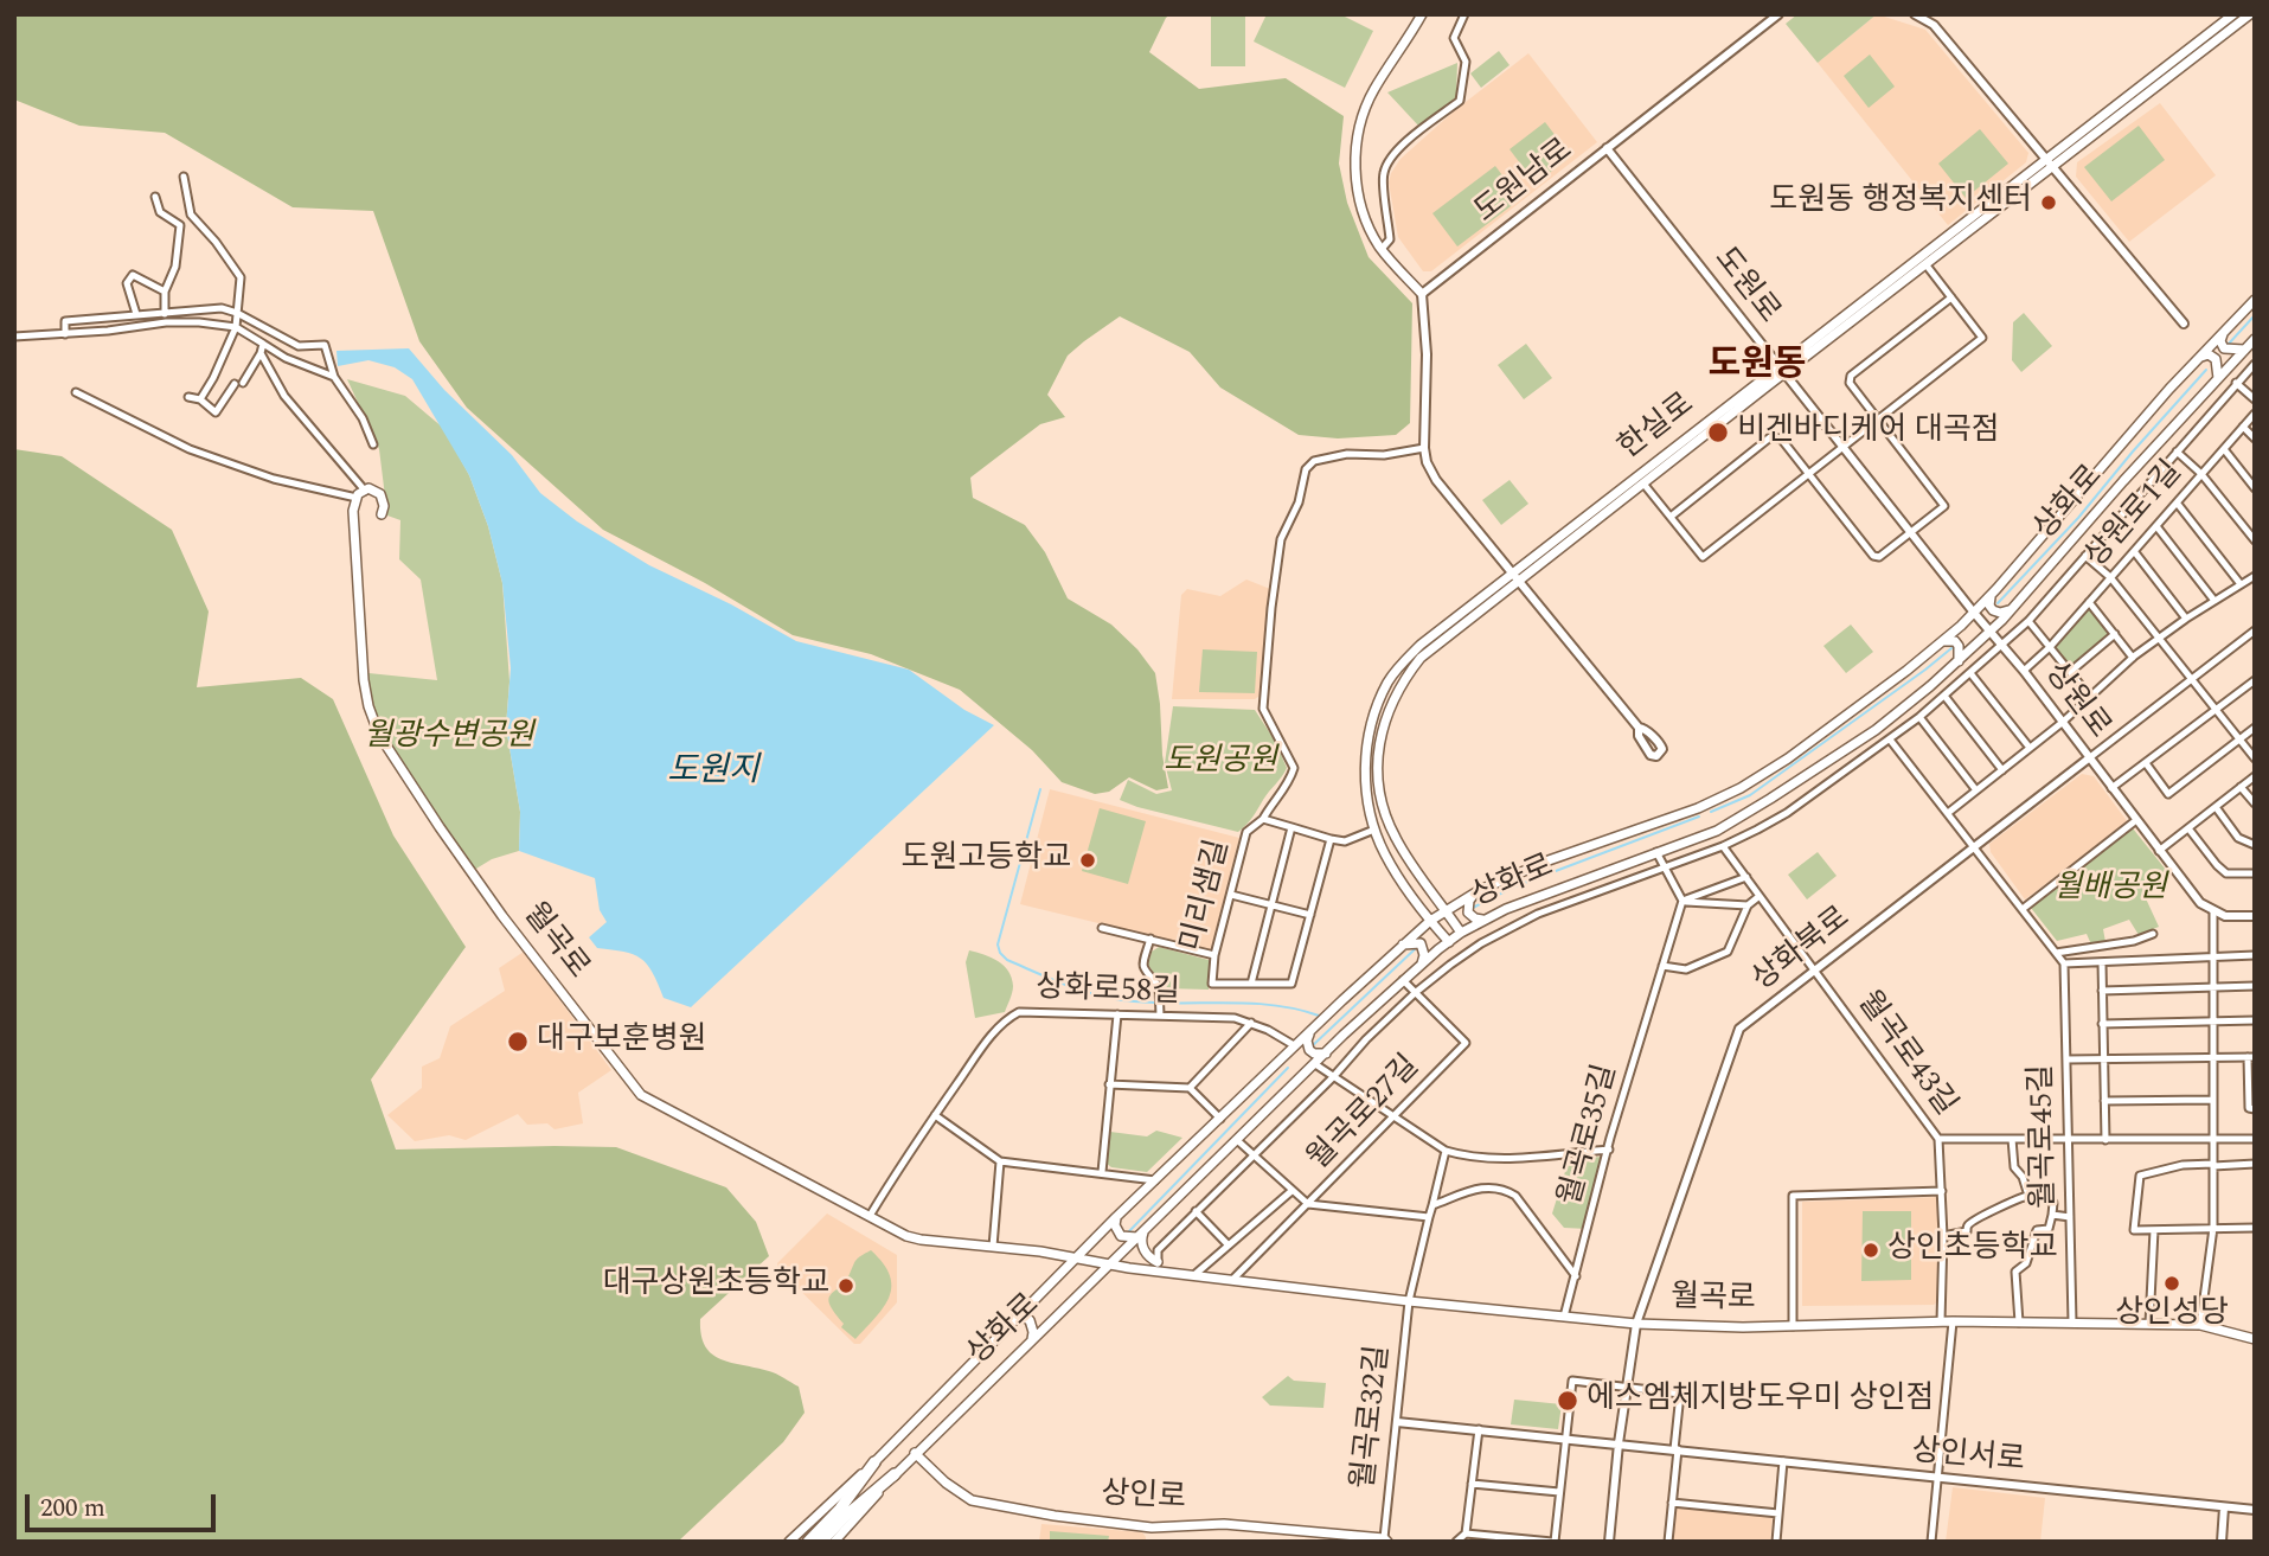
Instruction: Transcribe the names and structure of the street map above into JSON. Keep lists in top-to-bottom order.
{
  "streets": {
    "main road": [
      "한실로",
      "상화로",
      "월곡로",
      "상인로"
    ],
    "street": [
      "도원남로",
      "도원로",
      "상원로1길",
      "상원로",
      "미리샘길",
      "상화북로",
      "상화로58길",
      "월곡로43길",
      "월곡로27길",
      "월곡로35길",
      "월곡로45길",
      "월곡로32길",
      "상인서로"
    ]
  },
  "crossings": [
    ["도원남로", "도원로"],
    ["도원로", "한실로"],
    ["도원로", "상화로"],
    ["도원로", "상원로"],
    ["한실로", "상화로"],
    ["한실로", "미리샘길"],
    ["상화로", "상원로"],
    ["상화로", "월곡로"],
    ["상화로", "상화로58길"],
    ["상화로", "월곡로27길"],
    ["상화로", "상인로"],
    ["상원로1길", "상원로"],
    ["상원로", "상화북로"],
    ["월곡로", "상화북로"],
    ["월곡로", "상화로58길"],
    ["월곡로", "월곡로43길"],
    ["월곡로", "월곡로27길"],
    ["월곡로", "월곡로35길"],
    ["월곡로", "월곡로45길"],
    ["월곡로", "월곡로32길"],
    ["상화북로", "월곡로43길"],
    ["상화북로", "상인서로"],
    ["월곡로32길", "상인서로"],
    ["월곡로32길", "상인로"]
  ],
  "districts": ["도원동"],
  "water": ["도원지"],
  "parks": ["월광수변공원", "도원공원", "월배공원"],
  "places": [
    "도원동 행정복지센터",
    "비겐바디케어 대곡점",
    "도원고등학교",
    "대구보훈병원",
    "상인초등학교",
    "상인성당",
    "대구상원초등학교",
    "에스엠체지방도우미 상인점"
  ],
  "scale_bar": "200 m"
}
